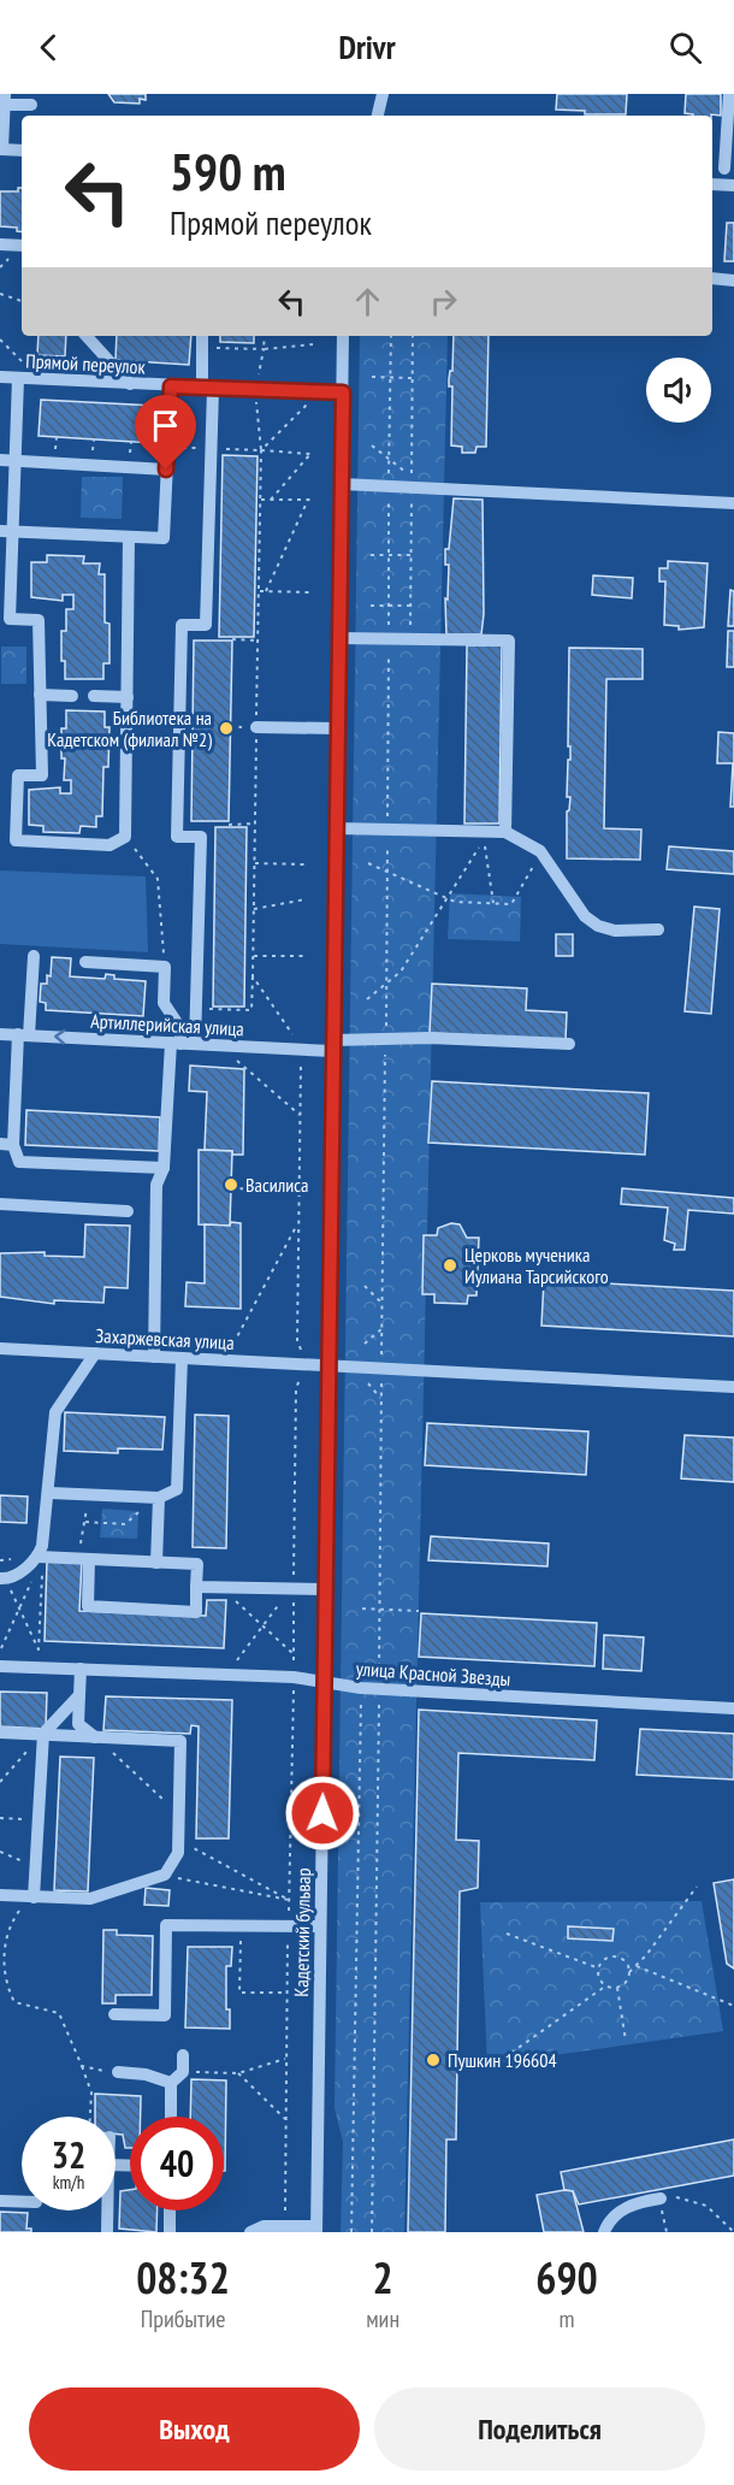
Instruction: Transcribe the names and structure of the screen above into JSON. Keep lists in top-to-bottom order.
{
  "streets": {
    "street": [
      "Прямой переулок",
      "Артиллерийская улица",
      "Захаржевская улица",
      "улица Красной Звезды",
      "Кадетский бульвар"
    ]
  },
  "crossings": [
    ["Прямой переулок", "Кадетский бульвар"],
    ["Артиллерийская улица", "Кадетский бульвар"],
    ["Захаржевская улица", "Кадетский бульвар"],
    ["улица Красной Звезды", "Кадетский бульвар"]
  ],
  "places": [
    "Библиотека на Кадетском (филиал №2)",
    "Василиса",
    "Церковь мученика Иулиана Тарсийского",
    "Пушкин 196604"
  ],
  "page": {
    "header": "Drivr",
    "turn": ["590 m", "Прямой переулок"],
    "speed": "32 km/h",
    "limit": "40",
    "eta": [
      "08:32",
      "Прибытие",
      "2",
      "мин",
      "690",
      "m"
    ],
    "buttons": ["Выход", "Поделиться"]
  }
}
